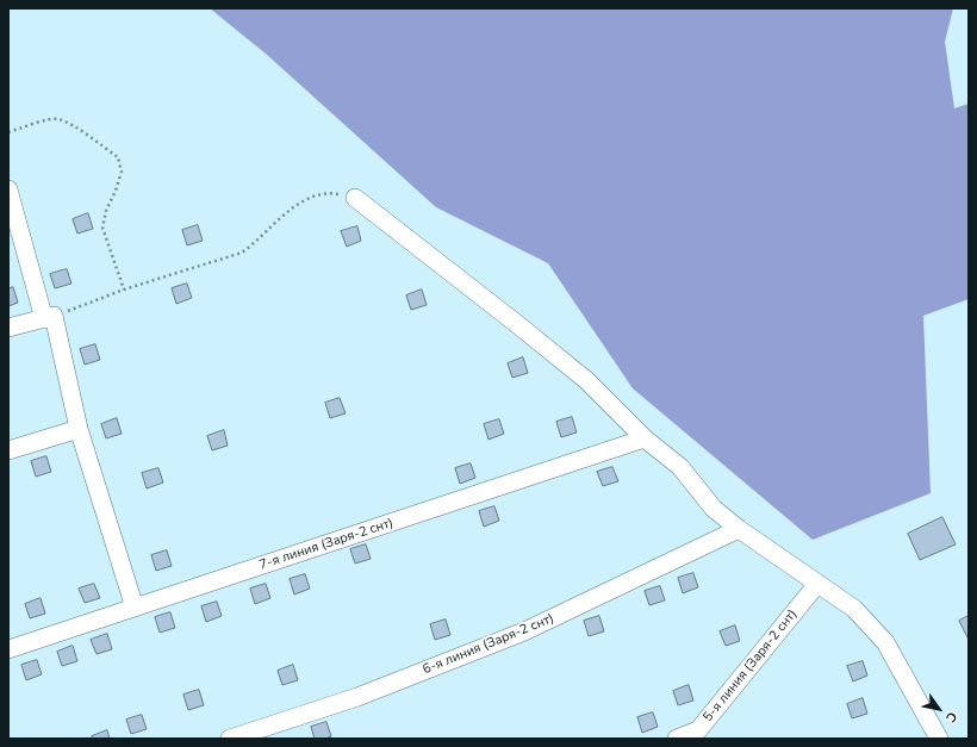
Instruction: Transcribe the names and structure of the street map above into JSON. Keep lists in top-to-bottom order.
{
  "streets": {
    "street": ["7-я линия (Заря-2 снт)", "6-я линия (Заря-2 снт)", "5-я линия (Заря-2 снт)"]
  },
  "north": "bottom right"
}
